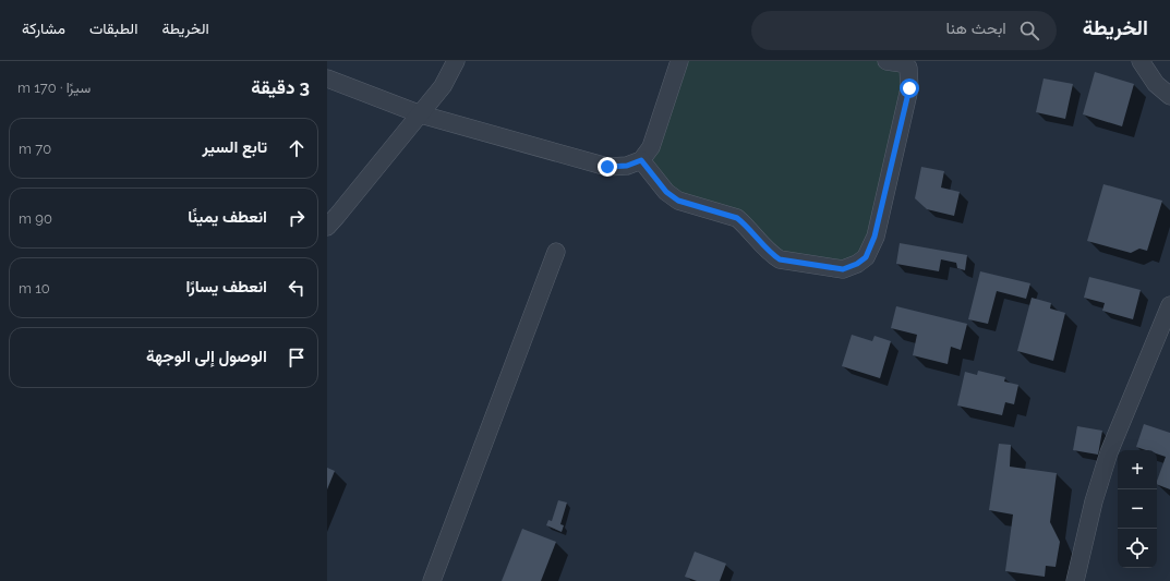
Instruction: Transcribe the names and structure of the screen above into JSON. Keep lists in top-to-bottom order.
{
  "page": {
    "header": "الخريطة",
    "search": "ابحث هنا",
    "nav": ["الخريطة", "الطبقات", "مشاركة"],
    "heading": ["3 دقيقة", "سيرًا · 170 m"],
    "list": [
      ["تابع السير", "70 m"],
      ["انعطف يمينًا", "90 m"],
      ["انعطف يسارًا", "10 m"],
      "الوصول إلى الوجهة"
    ],
    "map_buttons": ["+", "−"]
  }
}
